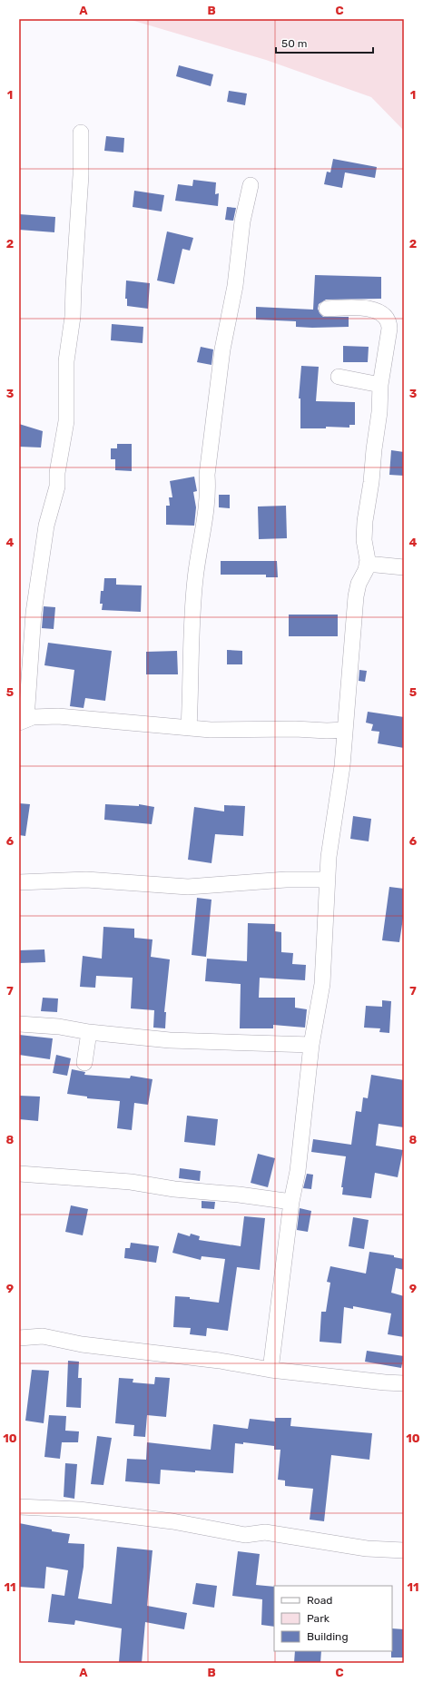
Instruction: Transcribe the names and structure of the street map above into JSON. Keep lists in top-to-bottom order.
{
  "legend": ["Road", "Park", "Building"],
  "scale_bar": "50 m",
  "grid": {
    "columns": ["A", "B", "C"],
    "rows": [
      "1",
      "2",
      "3",
      "4",
      "5",
      "6",
      "7",
      "8",
      "9",
      "10",
      "11"
    ]
  }
}
